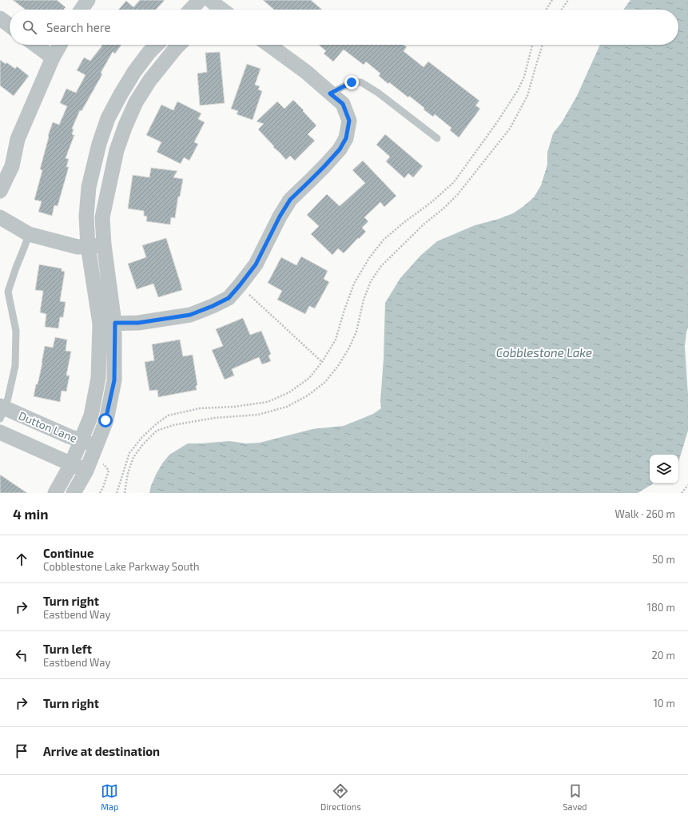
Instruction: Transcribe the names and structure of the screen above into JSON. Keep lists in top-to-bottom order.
{
  "streets": {
    "street": ["Dutton Lane"]
  },
  "water": ["Cobblestone Lake"],
  "page": {
    "search": "Search here",
    "heading": ["4 min", "Walk · 260 m"],
    "list": [
      ["Continue", "Cobblestone Lake Parkway South", "50 m"],
      ["Turn right", "Eastbend Way", "180 m"],
      ["Turn left", "Eastbend Way", "20 m"],
      ["Turn right", "10 m"],
      "Arrive at destination"
    ],
    "nav": ["Map", "Directions", "Saved"]
  }
}
